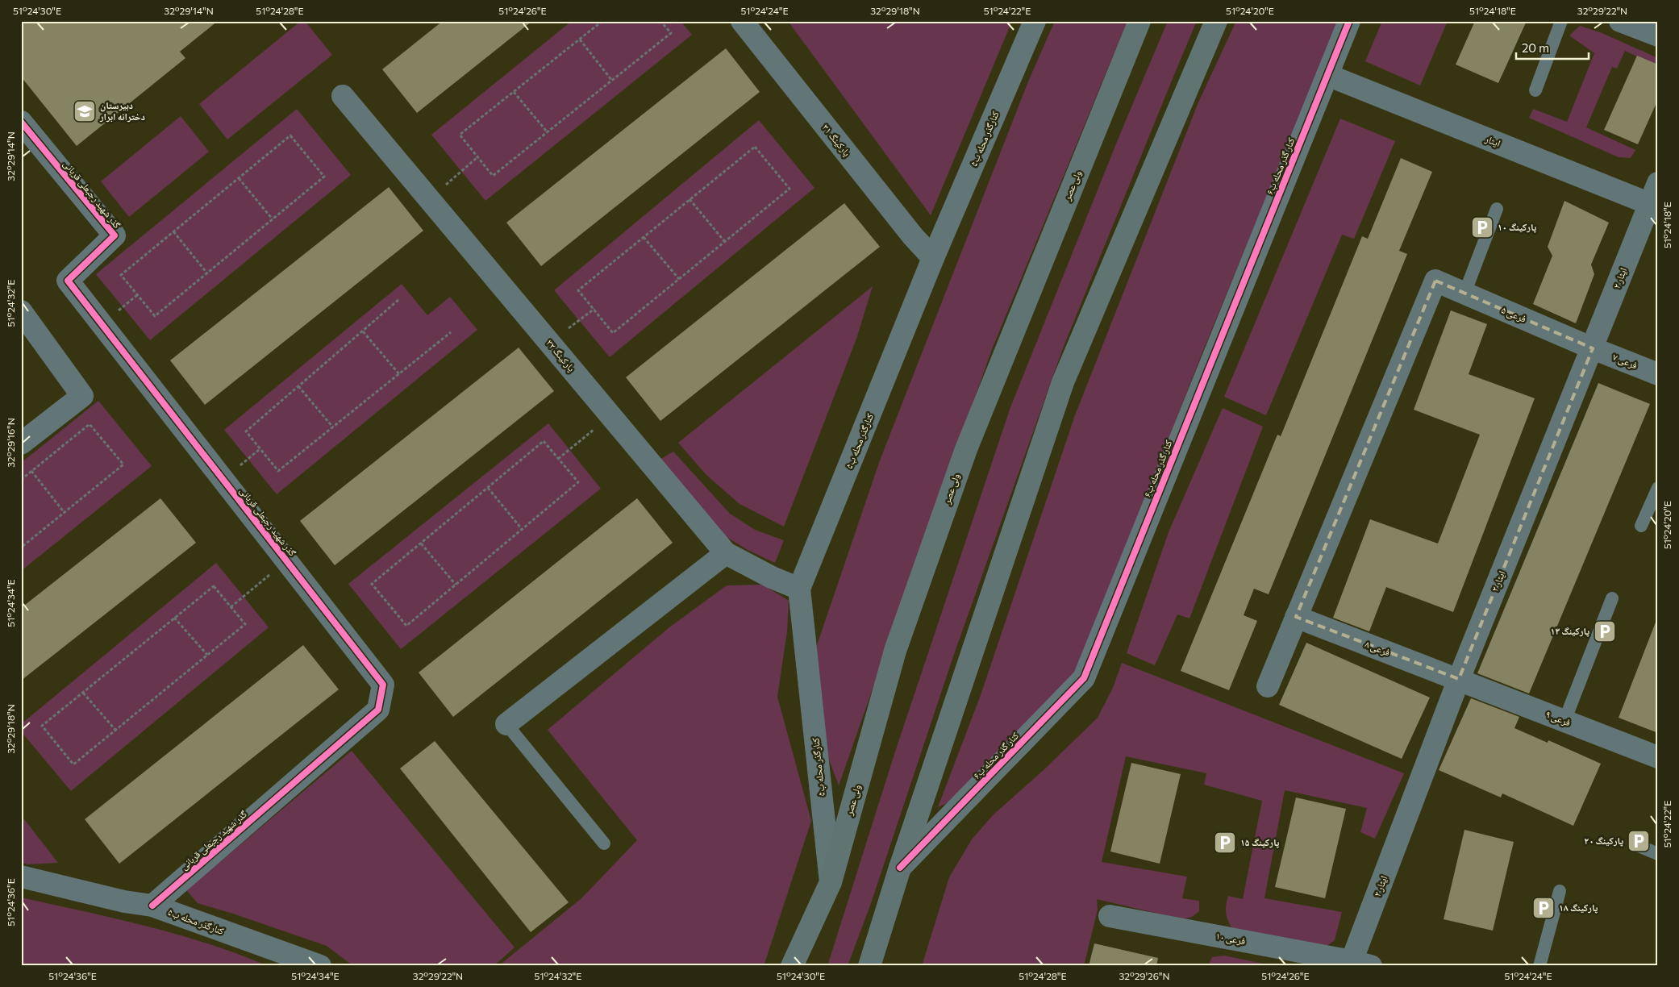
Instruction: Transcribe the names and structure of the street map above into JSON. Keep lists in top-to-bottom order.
{
  "streets": {
    "main road": ["ولی عصر"],
    "street": [
      "کنارگذر محله ب۵",
      "پارکینگ ۳۱",
      "ایثار",
      "کنار گذر محله ب۶",
      "گذر شهید رجبعلی قربانی",
      "ایثار ۲",
      "فرعی ۵",
      "پارکینگ ۳۲",
      "فرعی ۷",
      "فرعی ۸",
      "فرعی ۹",
      "فرعی ۱۰"
    ]
  },
  "crossings": [
    ["کنارگذر محله ب۵", "پارکینگ ۳۱"],
    ["کنارگذر محله ب۵", "ولی عصر"],
    ["کنارگذر محله ب۵", "گذر شهید رجبعلی قربانی"],
    ["کنارگذر محله ب۵", "پارکینگ ۳۲"],
    ["ایثار", "کنار گذر محله ب۶"],
    ["ایثار", "ایثار ۲"],
    ["ایثار ۲", "فرعی ۵"],
    ["ایثار ۲", "فرعی ۷"],
    ["ایثار ۲", "فرعی ۸"],
    ["ایثار ۲", "فرعی ۹"],
    ["ایثار ۲", "فرعی ۱۰"],
    ["فرعی ۵", "فرعی ۷"],
    ["فرعی ۵", "فرعی ۸"],
    ["فرعی ۸", "فرعی ۹"]
  ],
  "places": {
    "school or university": ["دبیرستان دخترانه ابرار"],
    "parking": [
      "پارکینگ ۱۰",
      "پارکینگ ۱۳",
      "پارکینگ ۲۰",
      "پارکینگ ۱۵",
      "پارکینگ ۱۸"
    ]
  },
  "scale_bar": "20 m",
  "coordinates": [
    "51°24'30\"E",
    "32°29'14\"N",
    "51°24'28\"E",
    "51°24'26\"E",
    "51°24'24\"E",
    "32°29'18\"N",
    "51°24'22\"E",
    "51°24'20\"E",
    "51°24'18\"E",
    "32°29'22\"N",
    "51°24'32\"E",
    "32°29'16\"N",
    "51°24'34\"E",
    "51°24'36\"E",
    "32°29'26\"N"
  ]
}
